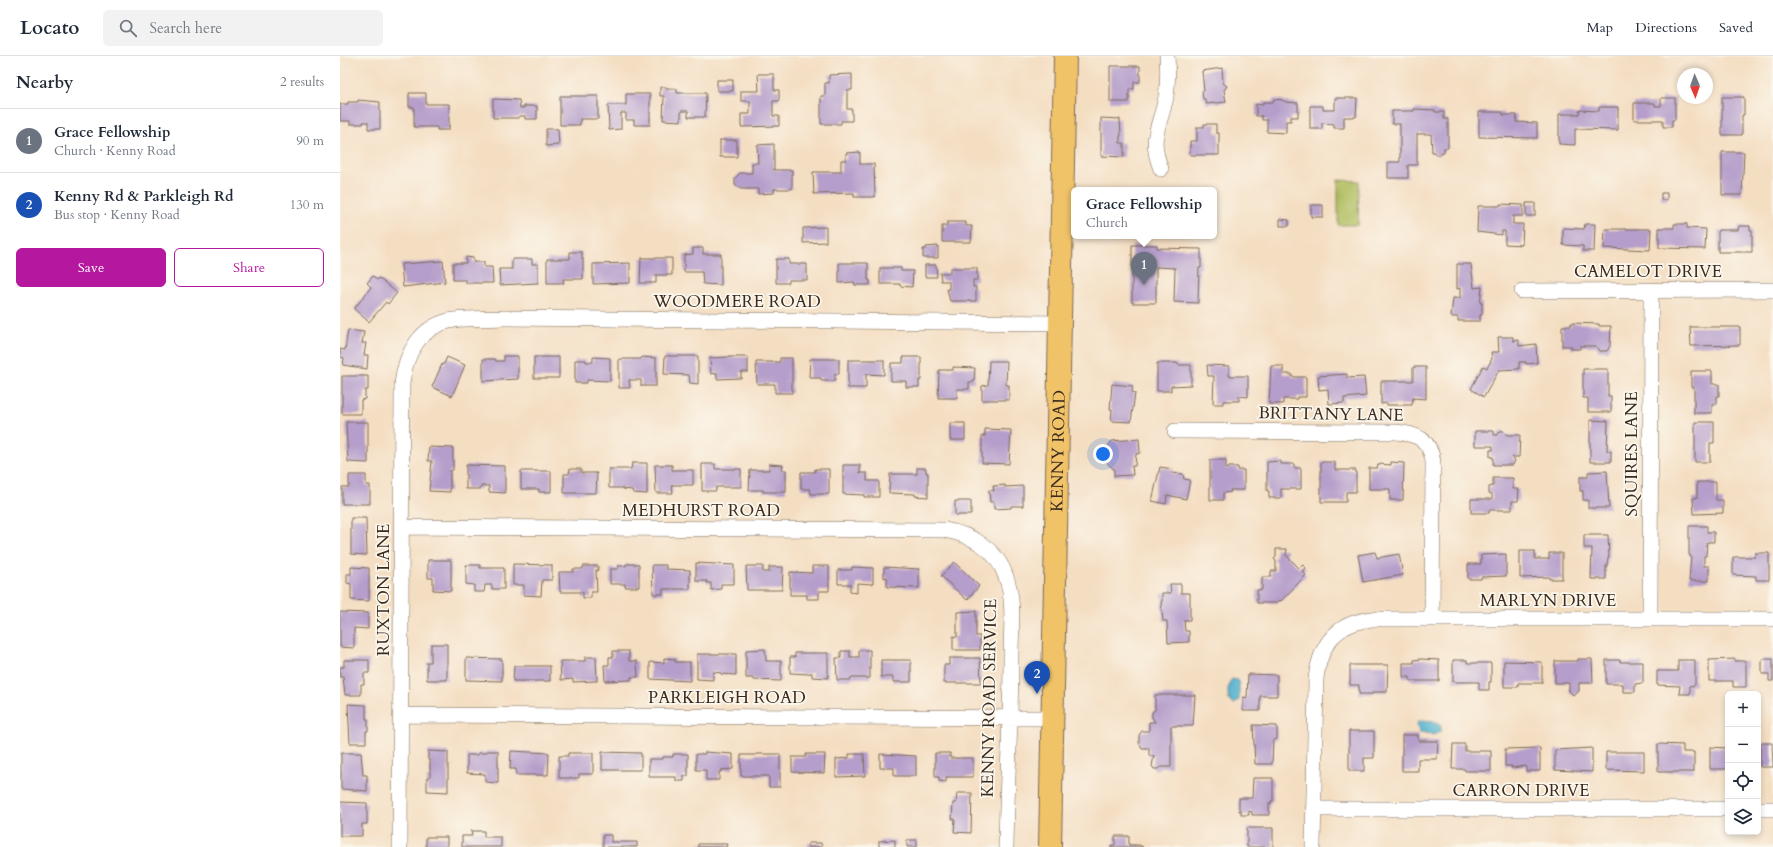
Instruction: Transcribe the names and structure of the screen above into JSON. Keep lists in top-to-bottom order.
{
  "streets": {
    "main road": ["KENNY ROAD"],
    "street": [
      "CAMELOT DRIVE",
      "WOODMERE ROAD",
      "BRITTANY LANE",
      "SQUIRES LANE",
      "MEDHURST ROAD",
      "RUXTON LANE",
      "MARLYN DRIVE",
      "PARKLEIGH ROAD",
      "KENNY ROAD SERVICE",
      "CARRON DRIVE"
    ]
  },
  "crossings": [
    ["CAMELOT DRIVE", "SQUIRES LANE"],
    ["WOODMERE ROAD", "KENNY ROAD"],
    ["WOODMERE ROAD", "RUXTON LANE"],
    ["BRITTANY LANE", "MARLYN DRIVE"],
    ["KENNY ROAD", "PARKLEIGH ROAD"],
    ["SQUIRES LANE", "MARLYN DRIVE"],
    ["MEDHURST ROAD", "RUXTON LANE"],
    ["MEDHURST ROAD", "KENNY ROAD SERVICE"],
    ["RUXTON LANE", "PARKLEIGH ROAD"],
    ["MARLYN DRIVE", "CARRON DRIVE"],
    ["PARKLEIGH ROAD", "KENNY ROAD SERVICE"]
  ],
  "north": "bottom",
  "page": {
    "header": "Locato",
    "search": "Search here",
    "nav": ["Map", "Directions", "Saved"],
    "heading": ["Nearby", "2 results"],
    "list": [
      {
        "mark": "1",
        "name": "Grace Fellowship",
        "note": "Church · Kenny Road",
        "value": "90 m"
      },
      {
        "mark": "2",
        "name": "Kenny Rd & Parkleigh Rd",
        "note": "Bus stop · Kenny Road",
        "value": "130 m"
      }
    ],
    "popup": ["Grace Fellowship", "Church"],
    "buttons": ["Save", "Share"],
    "pins": ["1", "2"],
    "map_buttons": ["+", "−"]
  }
}
